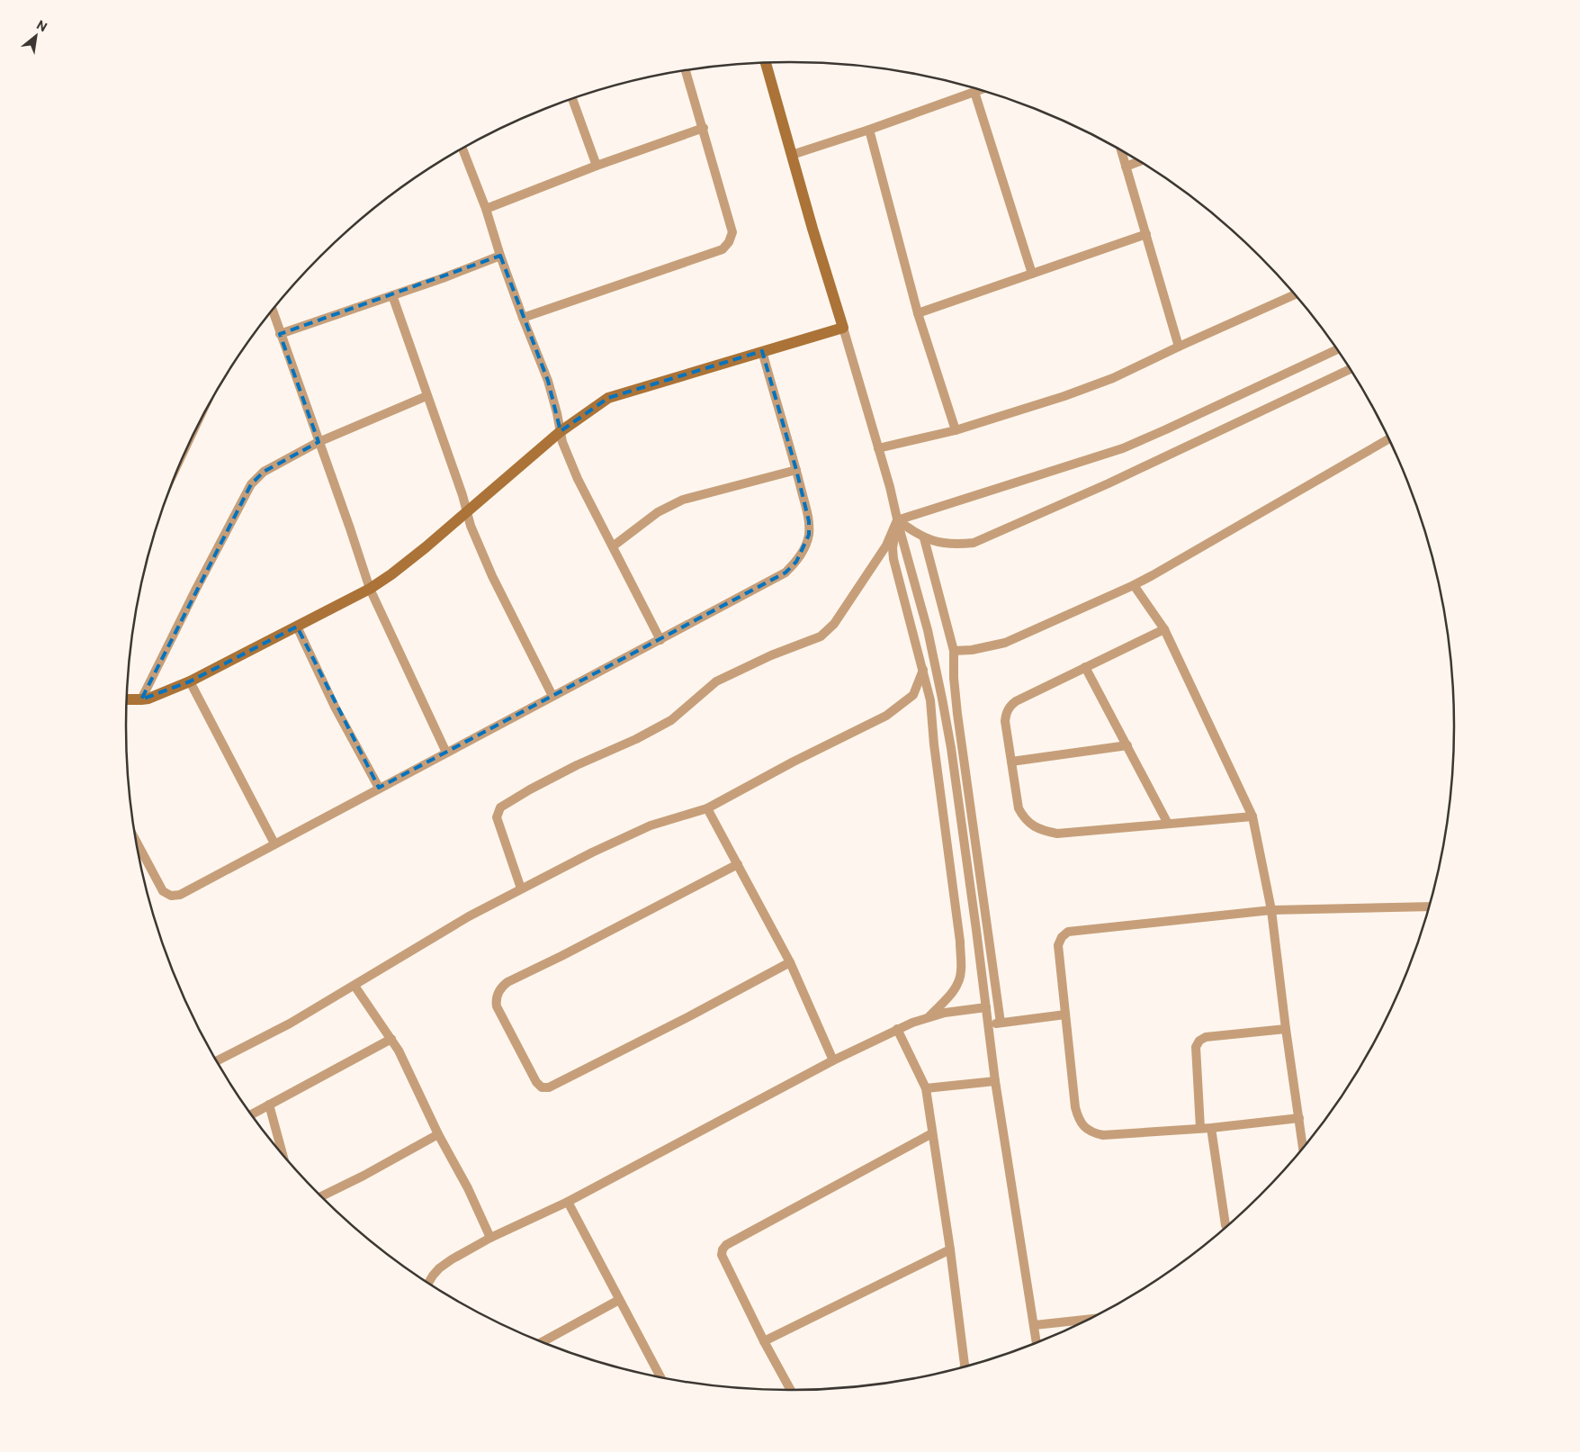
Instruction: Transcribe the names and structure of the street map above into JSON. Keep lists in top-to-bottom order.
{
  "north": "top right"
}
